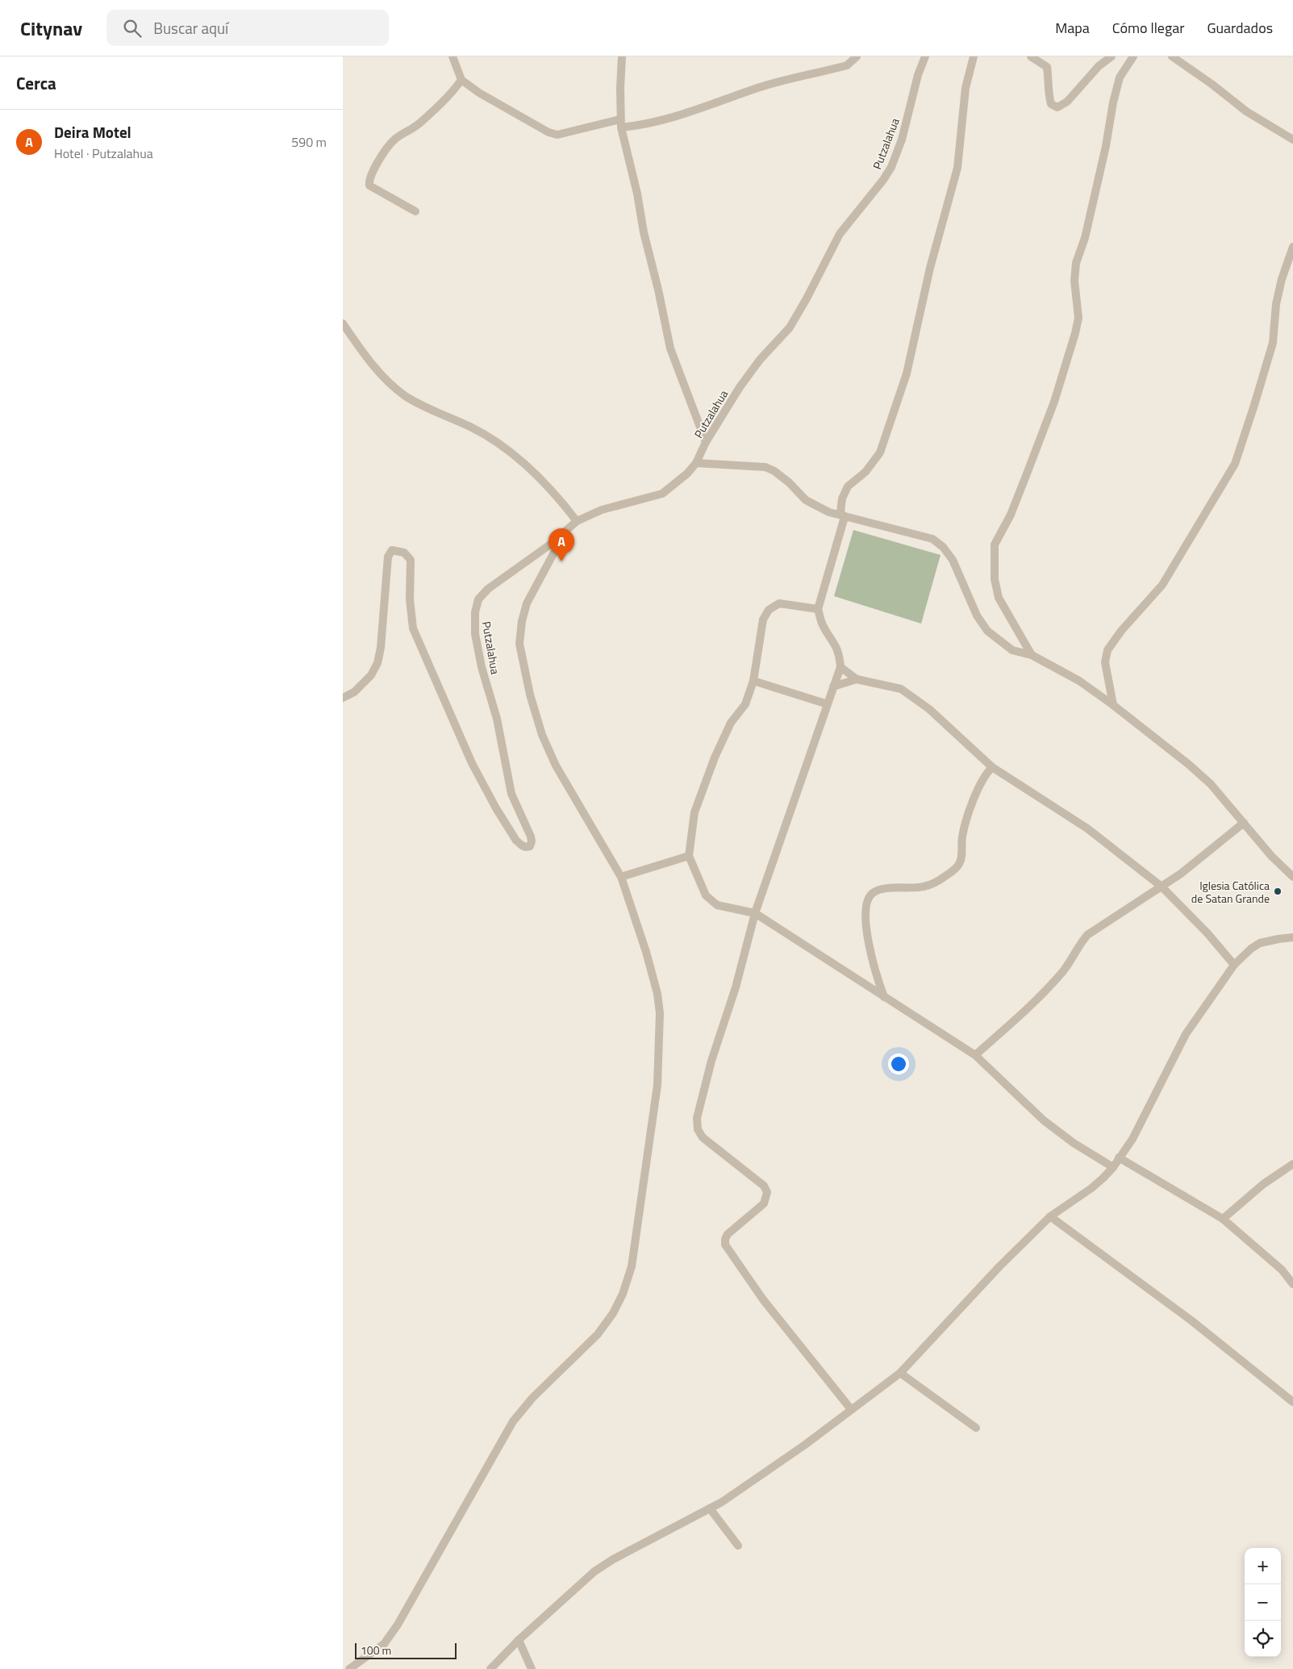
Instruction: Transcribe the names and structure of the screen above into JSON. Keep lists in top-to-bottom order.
{
  "streets": {
    "street": ["Putzalahua"]
  },
  "places": ["Iglesia Católica de Satan Grande"],
  "scale_bar": "100 m",
  "page": {
    "header": "Citynav",
    "search": "Buscar aquí",
    "nav": ["Mapa", "Cómo llegar", "Guardados"],
    "heading": "Cerca",
    "list": [
      {
        "mark": "A",
        "name": "Deira Motel",
        "note": "Hotel · Putzalahua",
        "value": "590 m"
      }
    ],
    "pins": "A",
    "map_buttons": ["+", "−"],
    "scale": "100 m"
  }
}
